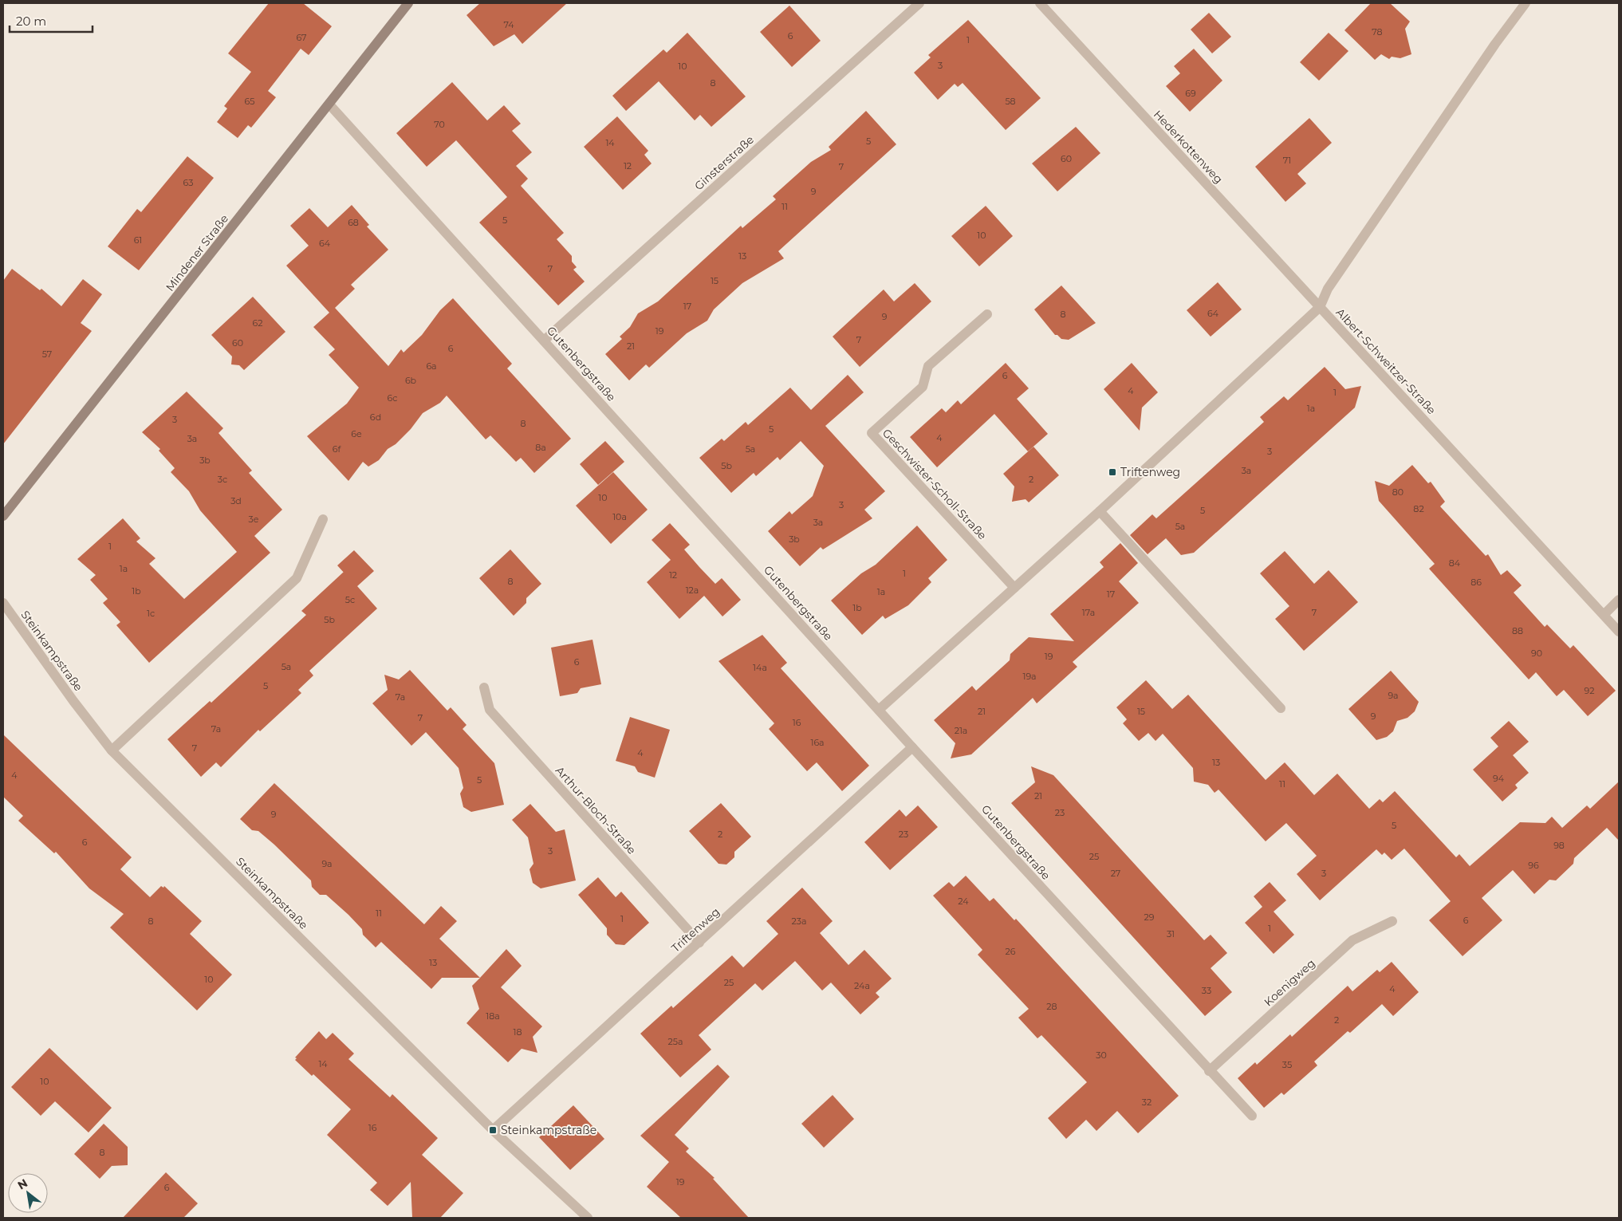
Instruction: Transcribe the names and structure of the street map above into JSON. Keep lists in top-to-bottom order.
{
  "streets": {
    "main road": ["Mindener Straße"],
    "street": [
      "Hederkottenweg",
      "Ginsterstraße",
      "Albert-Schweitzer-Straße",
      "Gutenbergstraße",
      "Geschwister-Scholl-Straße",
      "Steinkampstraße",
      "Arthur-Bloch-Straße",
      "Triftenweg",
      "Koenigweg"
    ]
  },
  "crossings": [
    ["Hederkottenweg", "Albert-Schweitzer-Straße"],
    ["Ginsterstraße", "Gutenbergstraße"],
    ["Mindener Straße", "Gutenbergstraße"],
    ["Gutenbergstraße", "Triftenweg"],
    ["Gutenbergstraße", "Koenigweg"],
    ["Steinkampstraße", "Triftenweg"],
    ["Arthur-Bloch-Straße", "Triftenweg"]
  ],
  "places": {
    "transit": ["Triftenweg", "Steinkampstraße"]
  },
  "house_numbers": [
    "74",
    "78",
    "6",
    "67",
    "1",
    "3",
    "10",
    "8",
    "69",
    "65",
    "58",
    "70",
    "5",
    "14",
    "60",
    "71",
    "12",
    "7",
    "63",
    "9",
    "11",
    "5",
    "68",
    "10",
    "61",
    "64",
    "13",
    "7",
    "15",
    "17",
    "64",
    "8",
    "9",
    "62",
    "19",
    "7",
    "60",
    "21",
    "6",
    "57",
    "6a",
    "6",
    "6b",
    "4",
    "1",
    "6c",
    "1a",
    "6d",
    "3",
    "8",
    "5",
    "6e",
    "4",
    "3a",
    "8a",
    "6f",
    "5a",
    "3",
    "3b",
    "5b",
    "3a",
    "3c",
    "2",
    "80",
    "10",
    "3d",
    "3",
    "82",
    "5",
    "10a",
    "3e",
    "3a",
    "5a",
    "3b",
    "1",
    "84",
    "1a",
    "1",
    "12",
    "8",
    "86",
    "12a",
    "1b",
    "1a",
    "17",
    "5c",
    "1b",
    "17a",
    "7",
    "1c",
    "5b",
    "88",
    "90",
    "19",
    "6",
    "5a",
    "14a",
    "19a",
    "5",
    "92",
    "9a",
    "7a",
    "21",
    "15",
    "9",
    "7",
    "16",
    "7a",
    "21a",
    "16a",
    "7",
    "4",
    "13",
    "4",
    "94",
    "5",
    "11",
    "21",
    "23",
    "9",
    "5",
    "2",
    "23",
    "6",
    "98",
    "3",
    "25",
    "9a",
    "96",
    "27",
    "3",
    "24",
    "11",
    "29",
    "1",
    "6",
    "8",
    "23a",
    "1",
    "31",
    "26",
    "13",
    "10",
    "25",
    "24a",
    "4",
    "33",
    "28",
    "18a",
    "2",
    "18",
    "25a",
    "30",
    "14",
    "35",
    "10",
    "32",
    "16",
    "8",
    "19",
    "6"
  ],
  "scale_bar": "20 m",
  "north": "top left"
}
